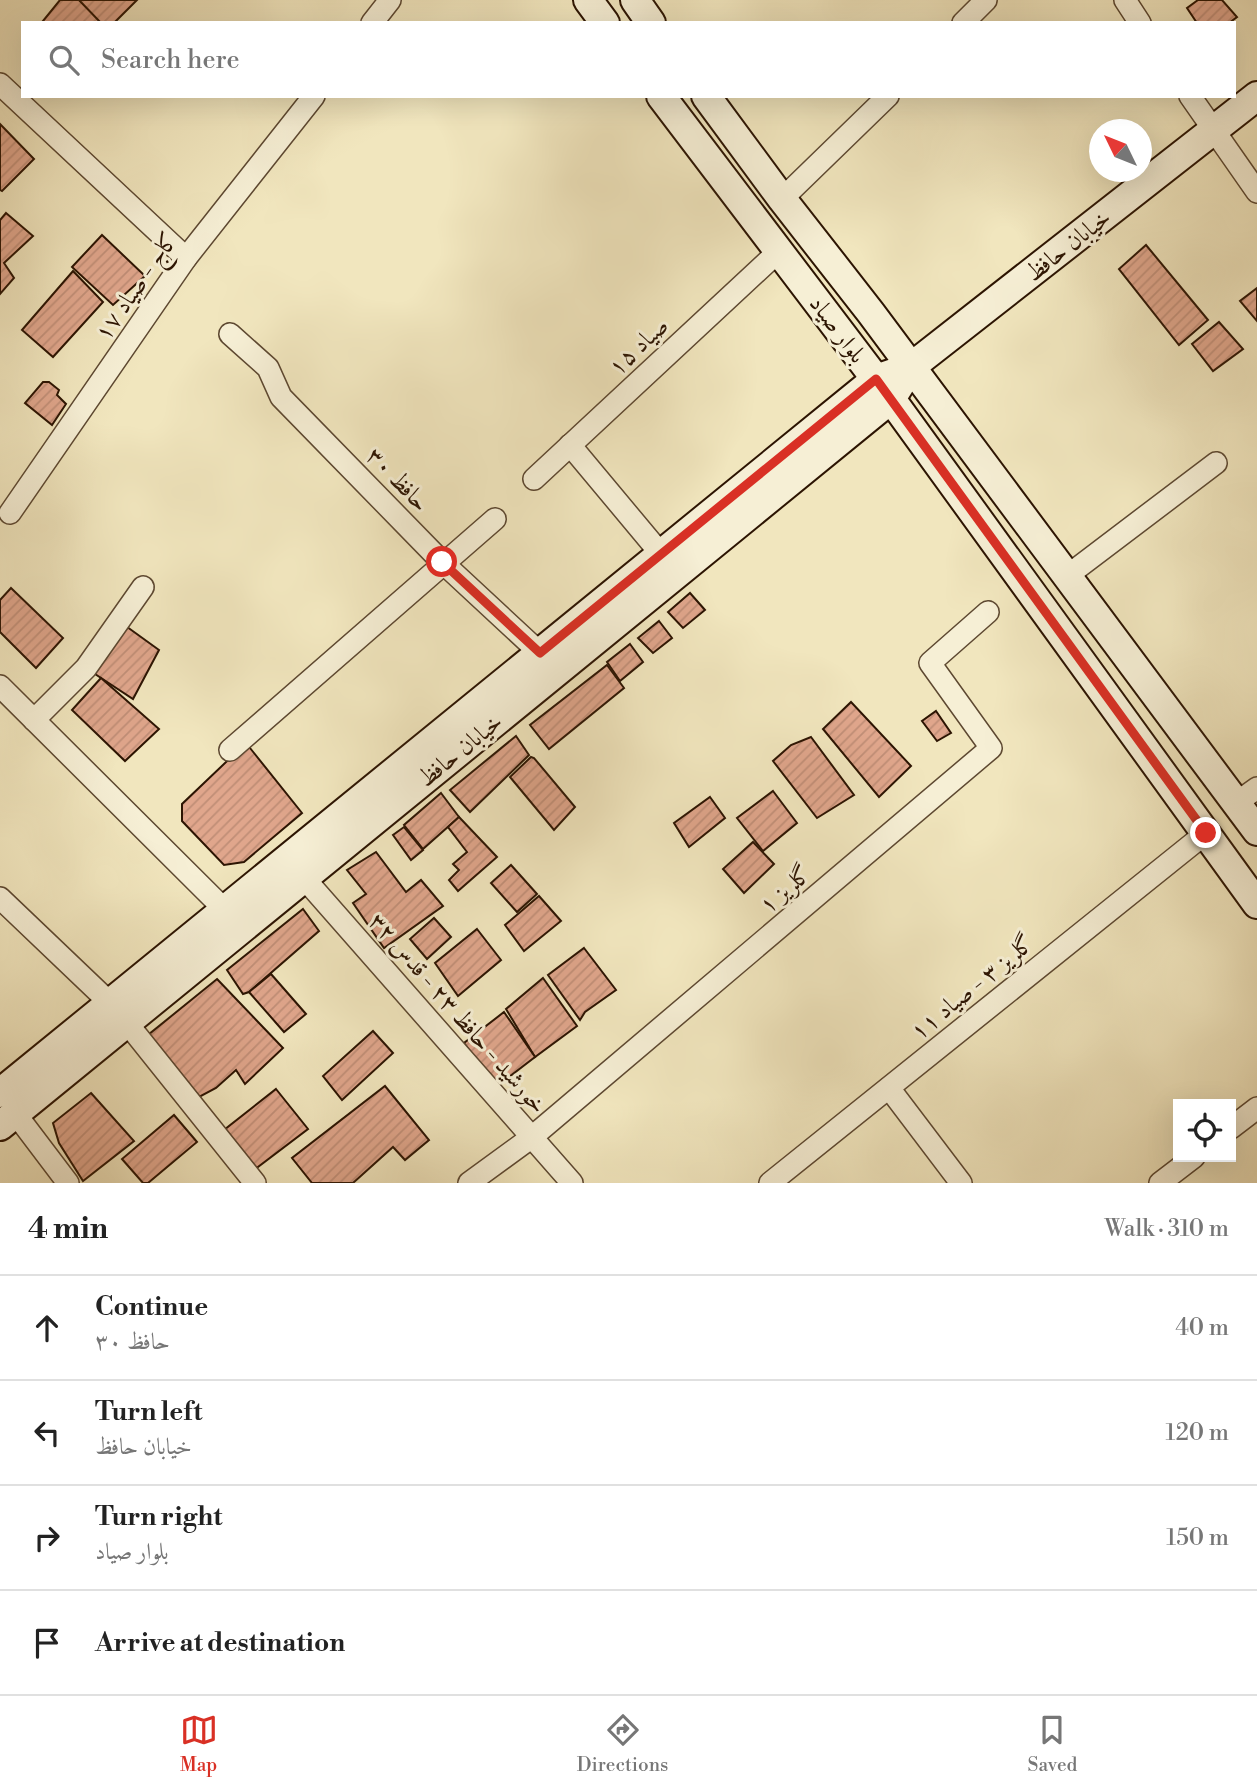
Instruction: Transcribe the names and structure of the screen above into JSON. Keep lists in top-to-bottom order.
{
  "streets": {
    "main road": ["خیابان حافظ", "بلوار صیاد"],
    "street": [
      "کاج - صیاد ۱۷",
      "صیاد ۱۵",
      "حافظ ۳۰",
      "گلریز ۱",
      "گلریز ۳ - صیاد ۱۱",
      "خورشید - حافظ ۲۳ - قدس ۳۲"
    ]
  },
  "crossings": [
    ["خیابان حافظ", "بلوار صیاد"],
    ["خیابان حافظ", "حافظ ۳۰"],
    ["خیابان حافظ", "خورشید - حافظ ۲۳ - قدس ۳۲"],
    ["بلوار صیاد", "صیاد ۱۵"],
    ["بلوار صیاد", "گلریز ۳ - صیاد ۱۱"],
    ["گلریز ۱", "خورشید - حافظ ۲۳ - قدس ۳۲"]
  ],
  "north": "top left",
  "page": {
    "search": "Search here",
    "heading": ["4 min", "Walk · 310 m"],
    "list": [
      ["Continue", "حافظ ۳۰", "40 m"],
      ["Turn left", "خیابان حافظ", "120 m"],
      ["Turn right", "بلوار صیاد", "150 m"],
      "Arrive at destination"
    ],
    "nav": ["Map", "Directions", "Saved"]
  }
}
